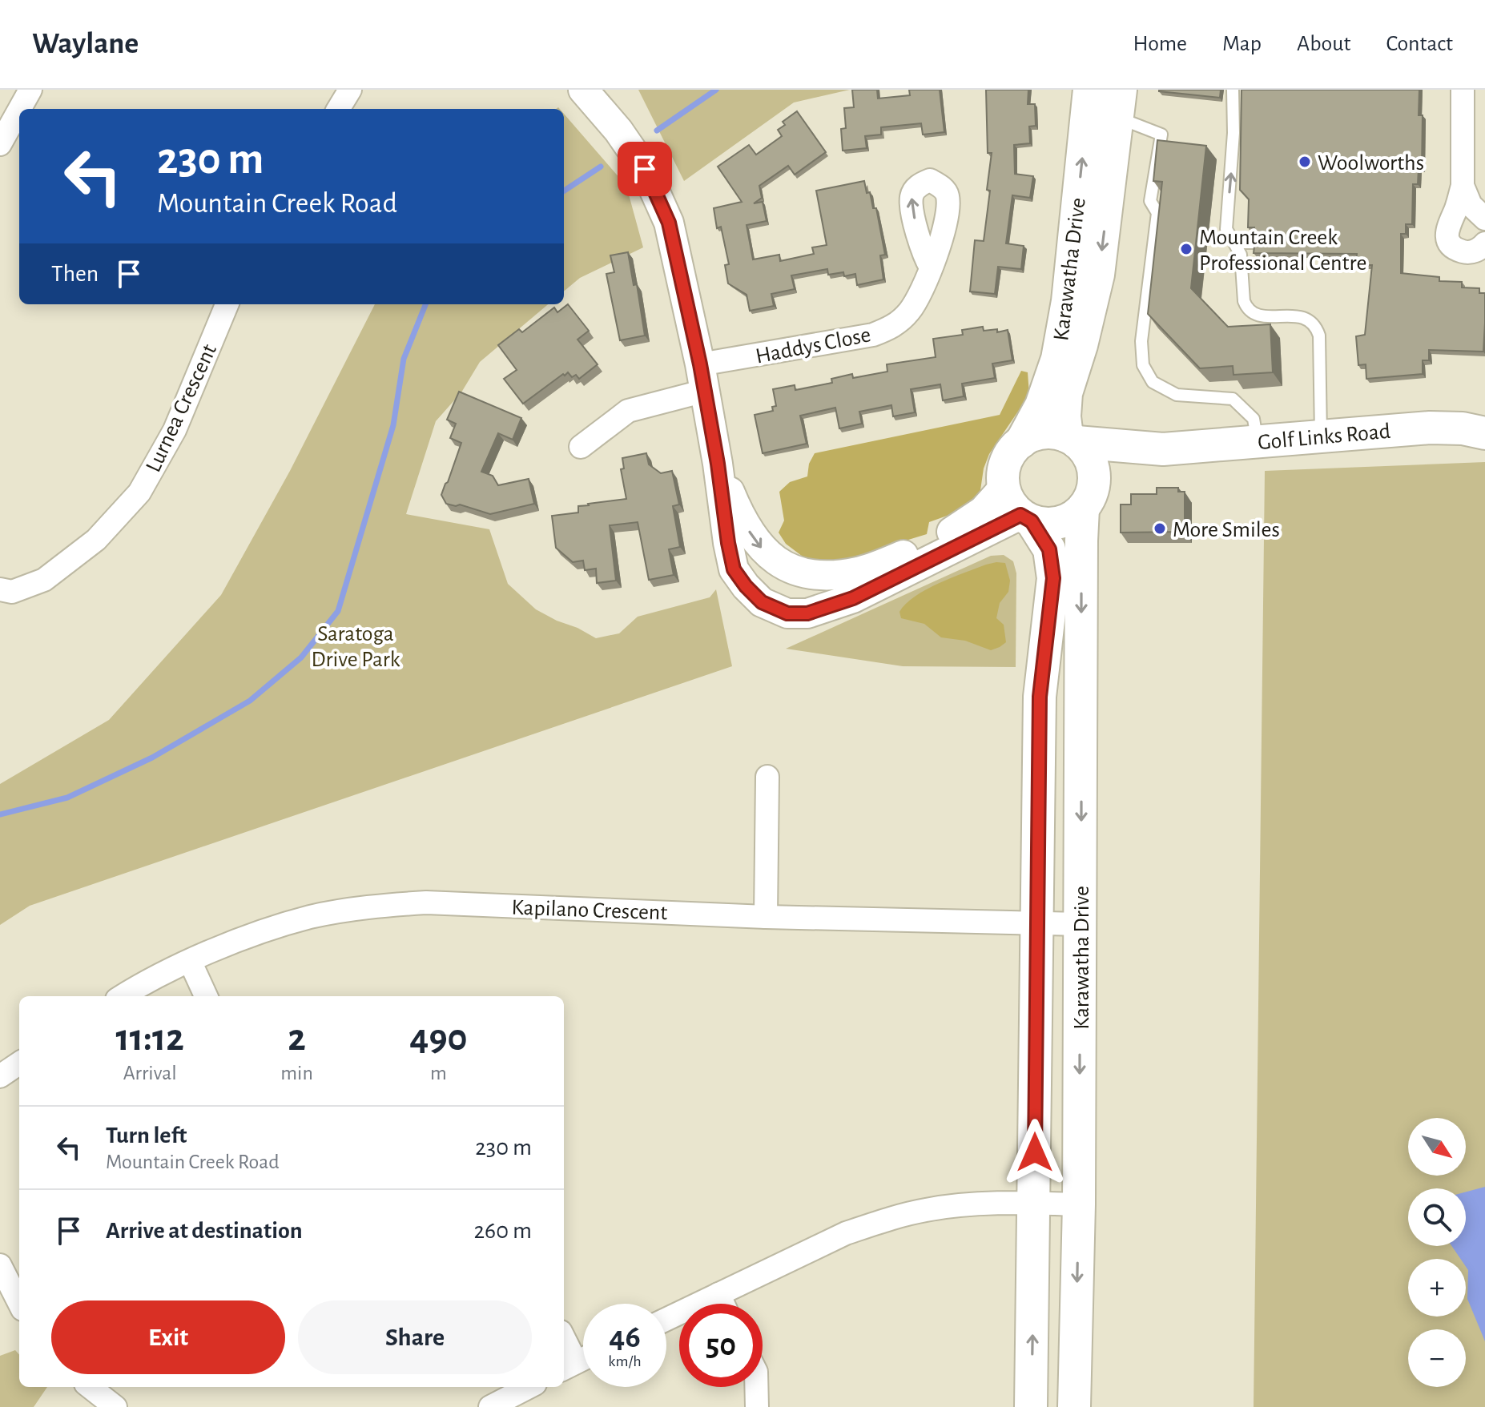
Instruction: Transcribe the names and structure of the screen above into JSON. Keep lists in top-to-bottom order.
{
  "streets": {
    "main road": ["Karawatha Drive", "Golf Links Road"],
    "street": ["Haddys Close", "Lurnea Crescent", "Kapilano Crescent"]
  },
  "crossings": [
    ["Karawatha Drive", "Golf Links Road"],
    ["Karawatha Drive", "Kapilano Crescent"]
  ],
  "parks": ["Saratoga Drive Park"],
  "places": ["Woolworths", "Mountain Creek Professional Centre", "More Smiles"],
  "north": "bottom right",
  "page": {
    "header": "Waylane",
    "nav": [
      "Home",
      "Map",
      "About",
      "Contact"
    ],
    "turn": ["230 m", "Mountain Creek Road"],
    "then": "Then",
    "eta": [
      "11:12",
      "Arrival",
      "2",
      "min",
      "490",
      "m"
    ],
    "list": [
      {
        "name": "Turn left",
        "note": "Mountain Creek Road",
        "value": "230 m"
      },
      {
        "name": "Arrive at destination",
        "value": "260 m"
      }
    ],
    "map_buttons": ["+", "−"],
    "buttons": ["Exit", "Share"],
    "speed": "46 km/h",
    "limit": "50"
  }
}
